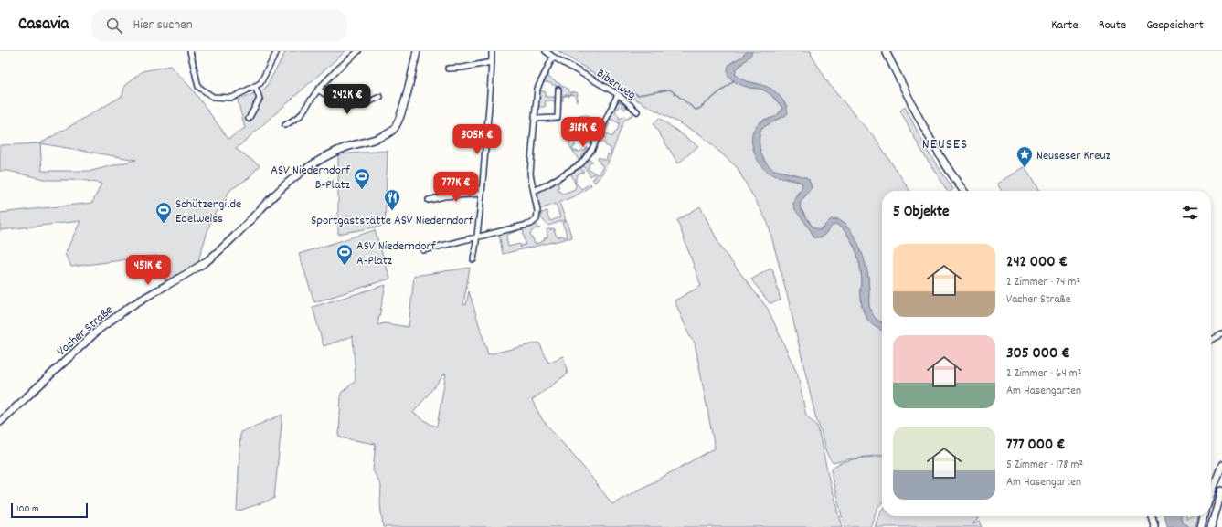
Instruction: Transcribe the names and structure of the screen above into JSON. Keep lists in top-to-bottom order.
{
  "streets": {
    "main road": ["Vacher Straße"],
    "street": ["Biberweg"]
  },
  "districts": ["NEUSES"],
  "places": {
    "place": ["Neuseser Kreuz"],
    "sports": ["ASV Niederndorf B-Platz", "Schützengilde Edelweiss", "ASV Niederndorf A-Platz"],
    "restaurant": ["Sportgaststätte ASV Niederndorf"]
  },
  "scale_bar": "100 m",
  "page": {
    "header": "Casavia",
    "search": "Hier suchen",
    "nav": ["Karte", "Route", "Gespeichert"],
    "price": [
      "242K €",
      "318K €",
      "305K €",
      "777K €",
      "451K €"
    ],
    "heading": "5 Objekte",
    "list": [
      {
        "name": "242 000 €",
        "note": "2 Zimmer · 74 m² · Vacher Straße"
      },
      {
        "name": "305 000 €",
        "note": "2 Zimmer · 64 m² · Am Hasengarten"
      },
      {
        "name": "777 000 €",
        "note": "5 Zimmer · 178 m² · Am Hasengarten"
      }
    ],
    "scale": "100 m"
  }
}
